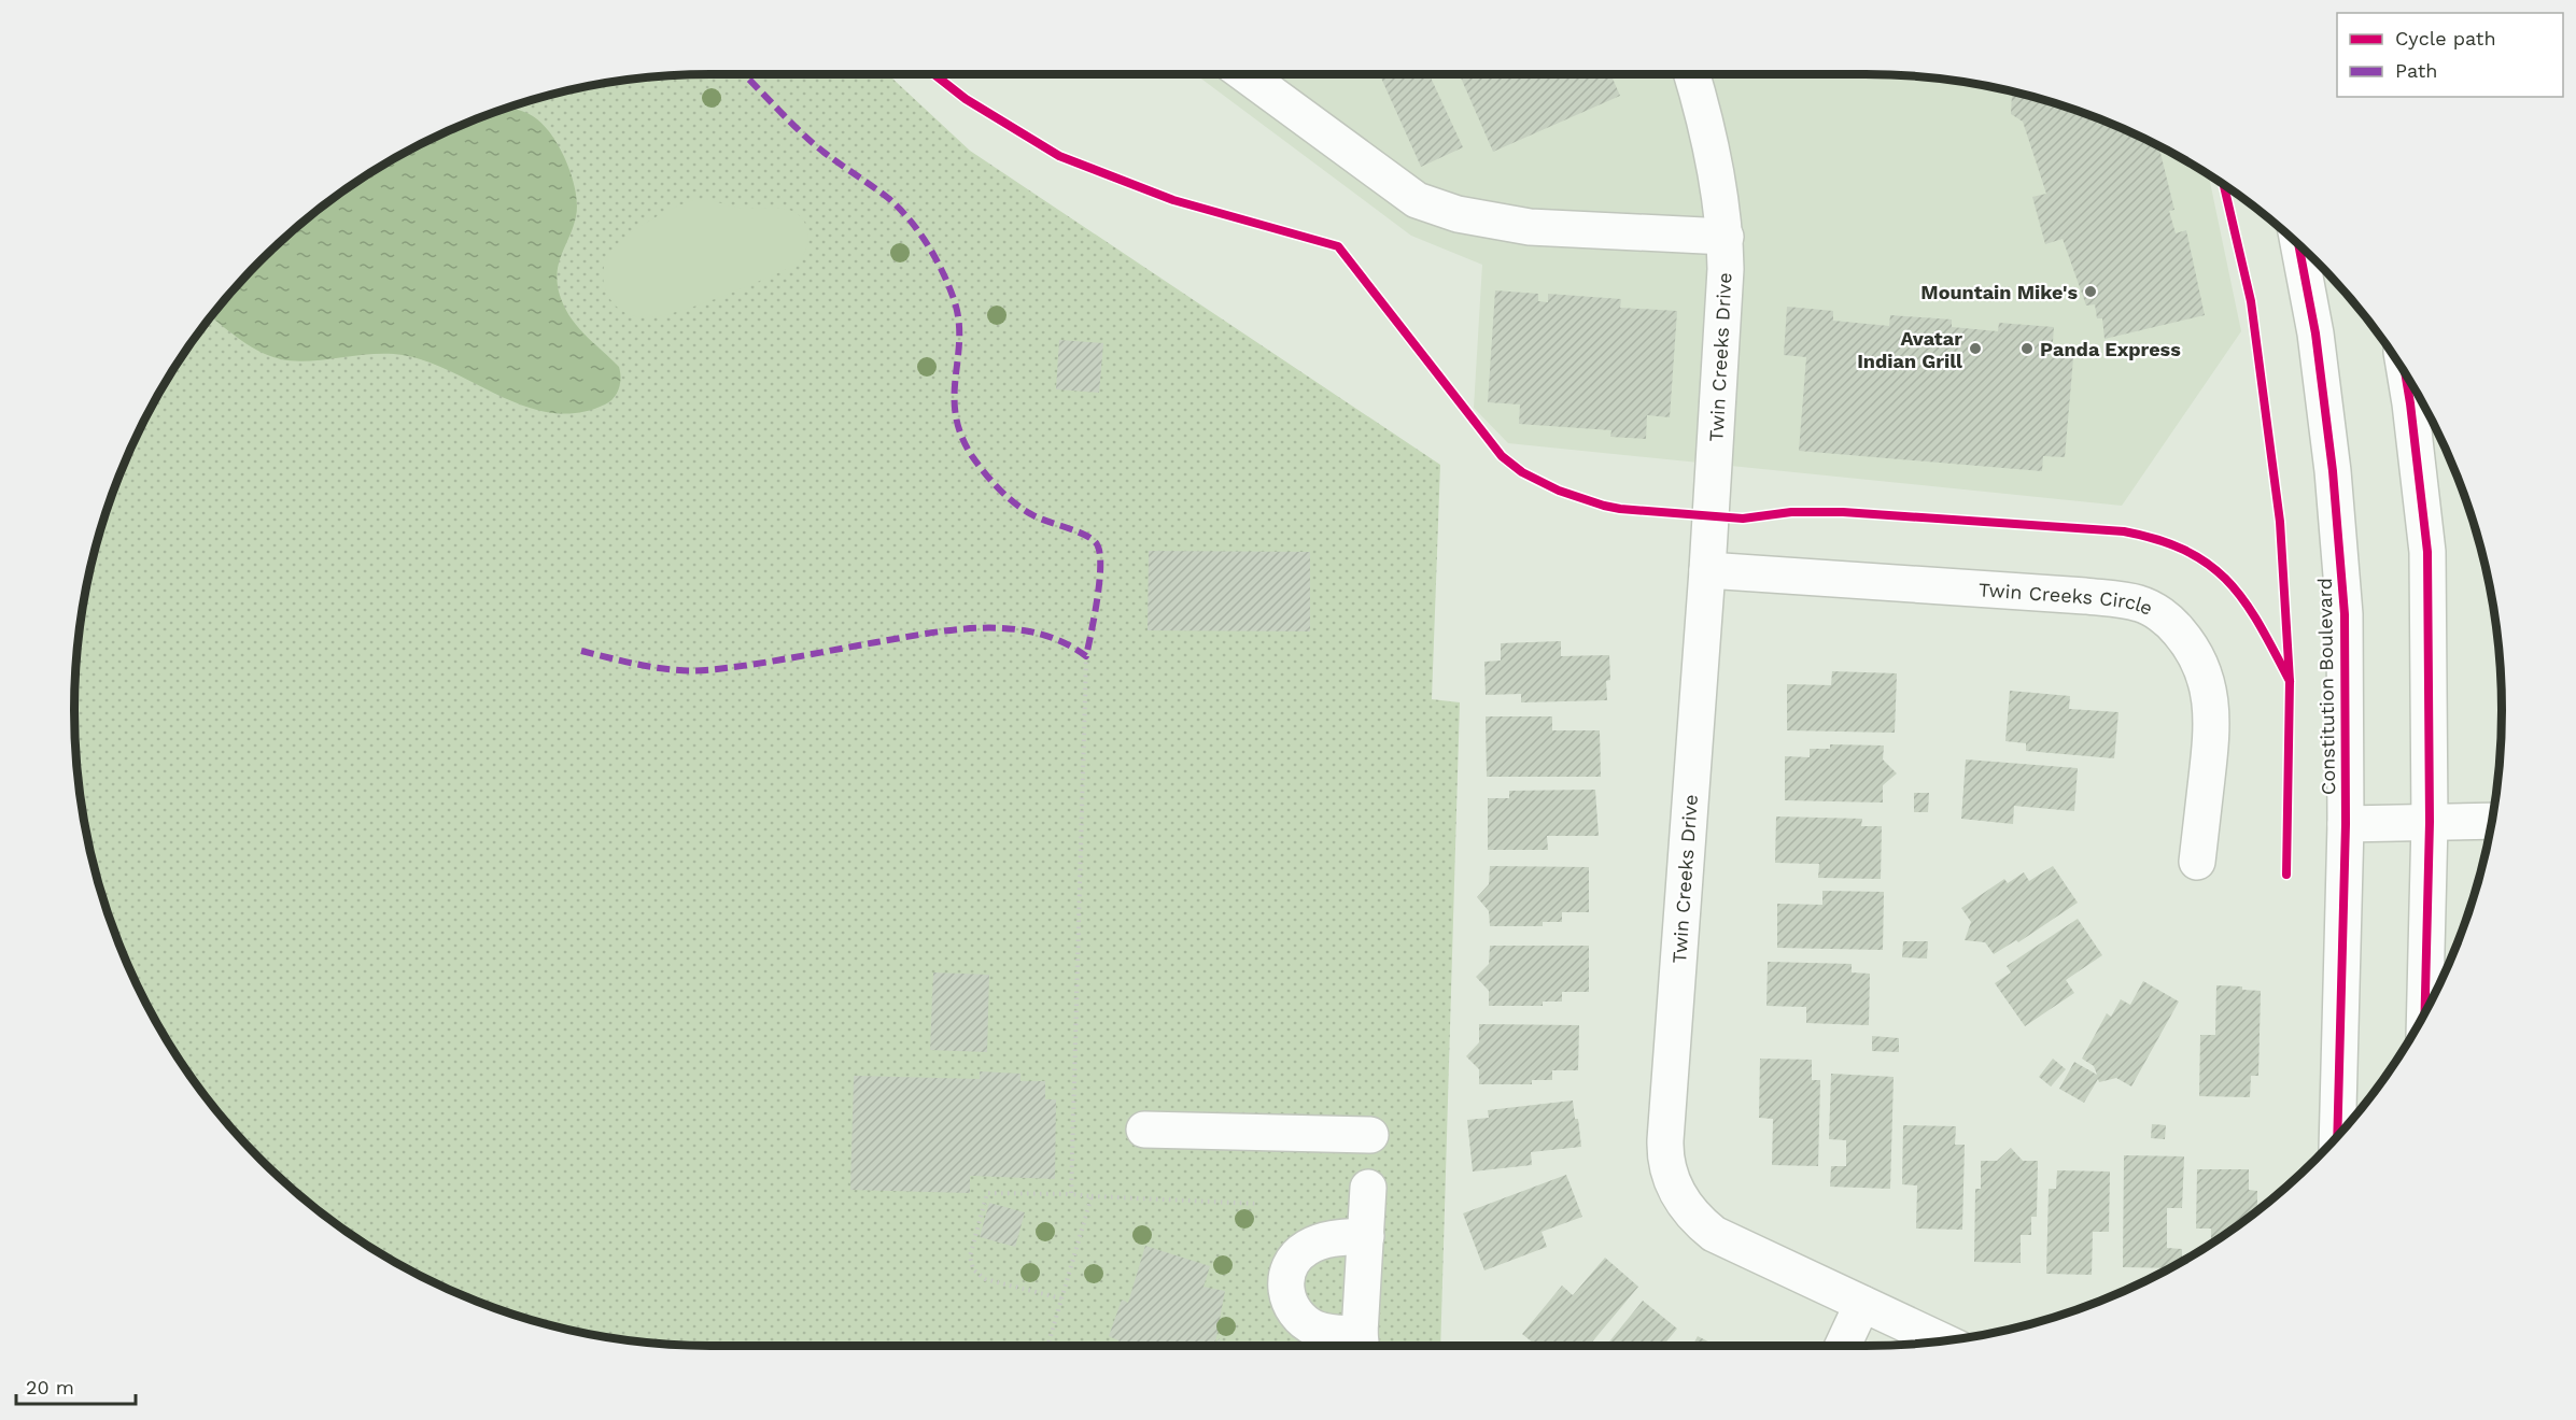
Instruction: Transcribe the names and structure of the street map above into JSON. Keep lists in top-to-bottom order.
{
  "streets": {
    "street": ["Twin Creeks Drive", "Twin Creeks Circle", "Constitution Boulevard"]
  },
  "crossings": [
    ["Twin Creeks Drive", "Twin Creeks Circle"]
  ],
  "places": ["Mountain Mike's", "Avatar Indian Grill", "Panda Express"],
  "legend": ["Cycle path", "Path"],
  "scale_bar": "20 m"
}
